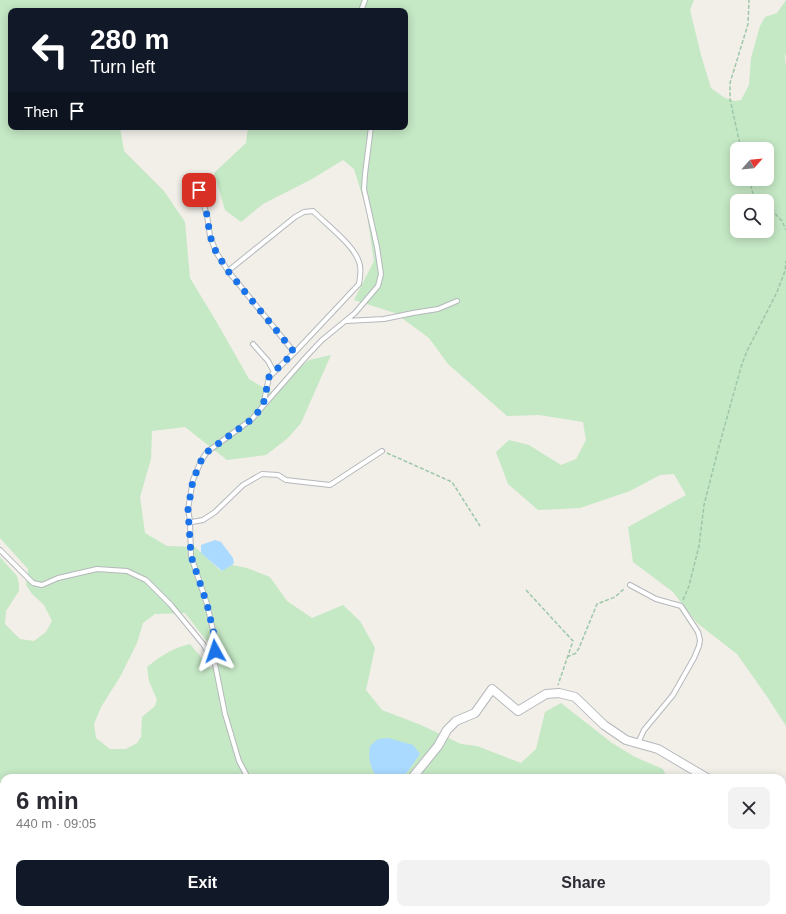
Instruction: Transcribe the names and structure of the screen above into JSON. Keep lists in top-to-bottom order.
{
  "north": "top right",
  "page": {
    "turn": ["280 m", "Turn left"],
    "then": "Then",
    "heading": ["6 min", "440 m · 09:05"],
    "buttons": ["Exit", "Share"]
  }
}
